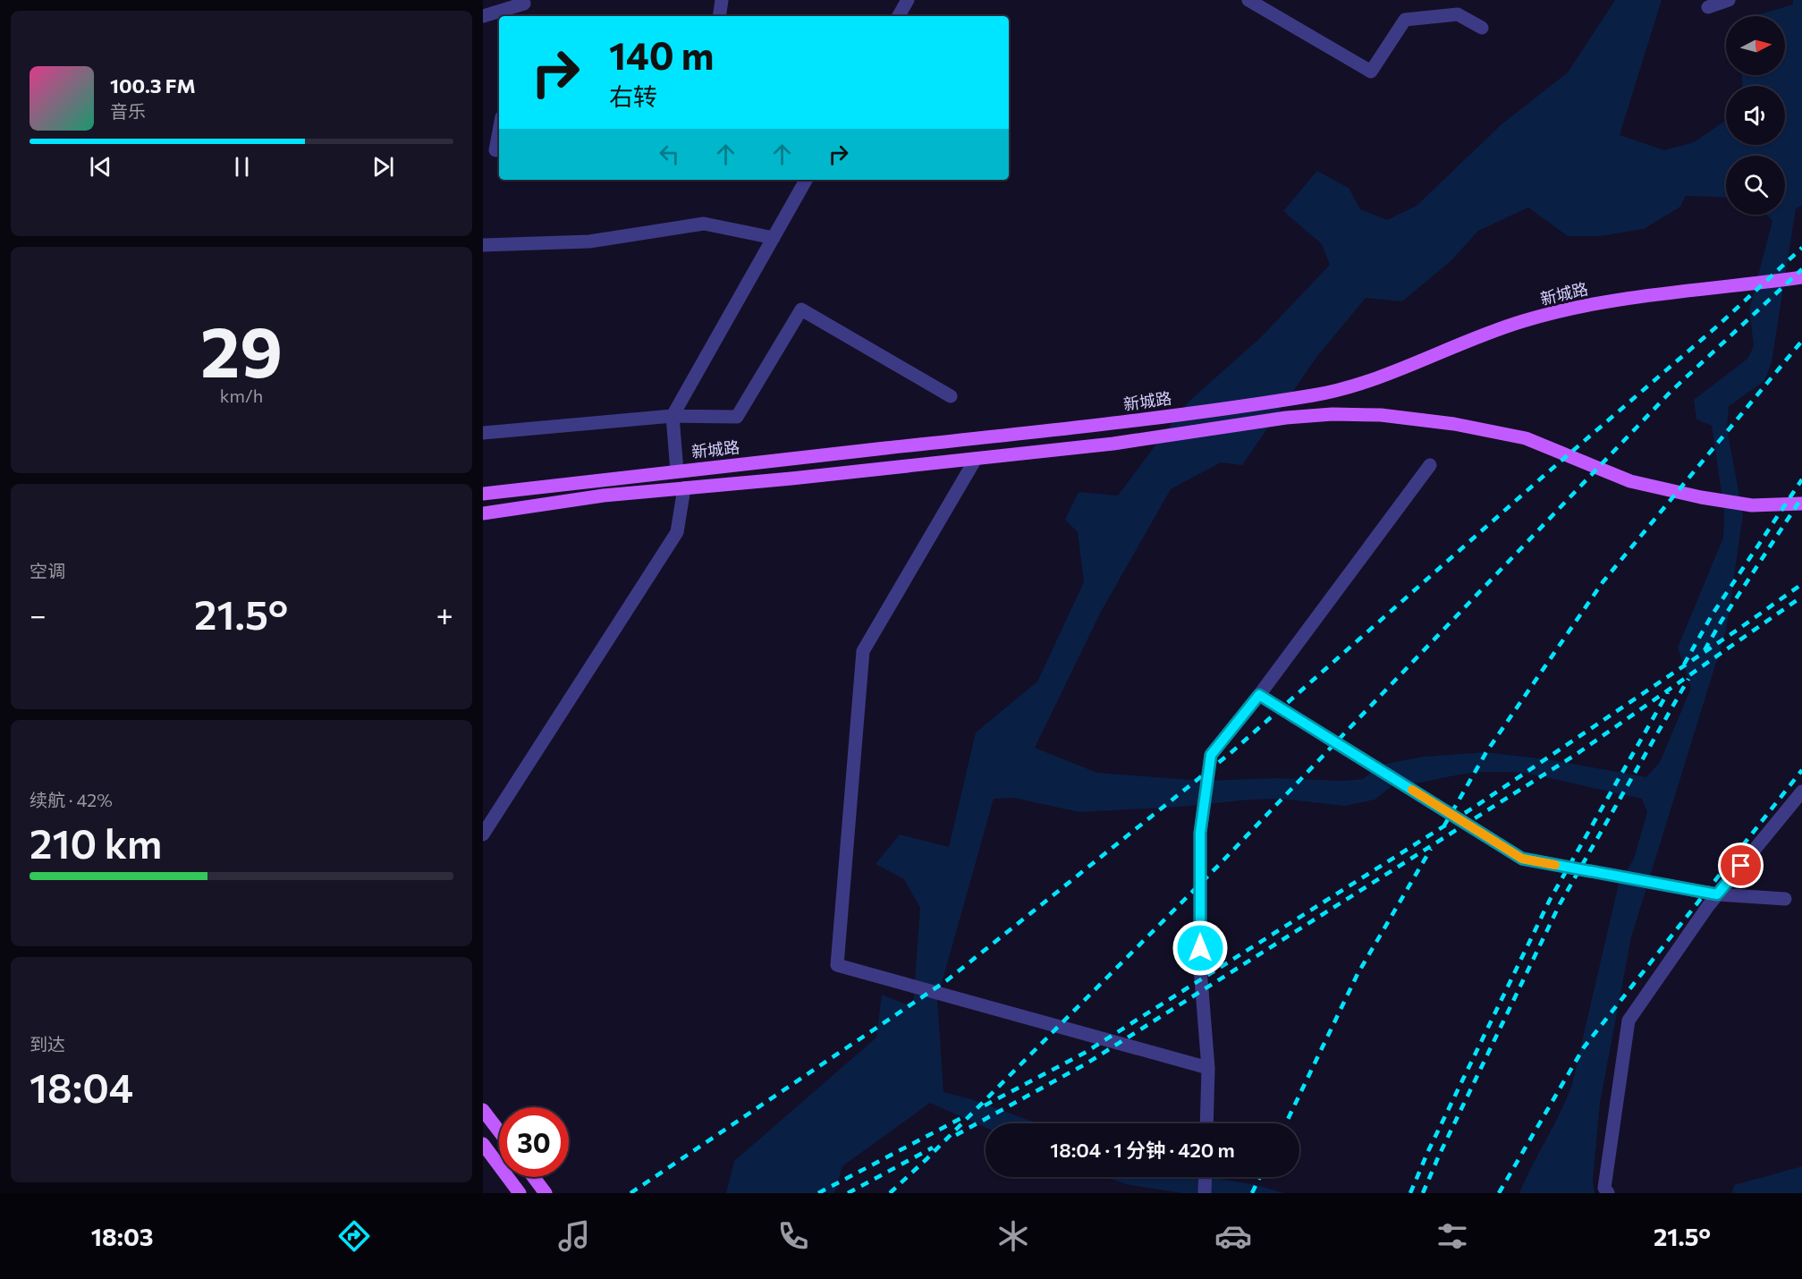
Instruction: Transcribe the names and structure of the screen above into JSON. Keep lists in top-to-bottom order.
{
  "streets": {
    "main road": ["新城路"]
  },
  "north": "right",
  "page": {
    "turn": ["140 m", "右转"],
    "song": ["100.3 FM", "音乐"],
    "tile": [
      ["29", "km/h"],
      "空调",
      ["续航 · 42%", "210 km"],
      ["到达", "18:04"]
    ],
    "heat": ["−", "21.5°", "+"],
    "limit": "30",
    "trip": "18:04 · 1 分钟 · 420 m",
    "tabs": ["18:03", "21.5°"]
  }
}
